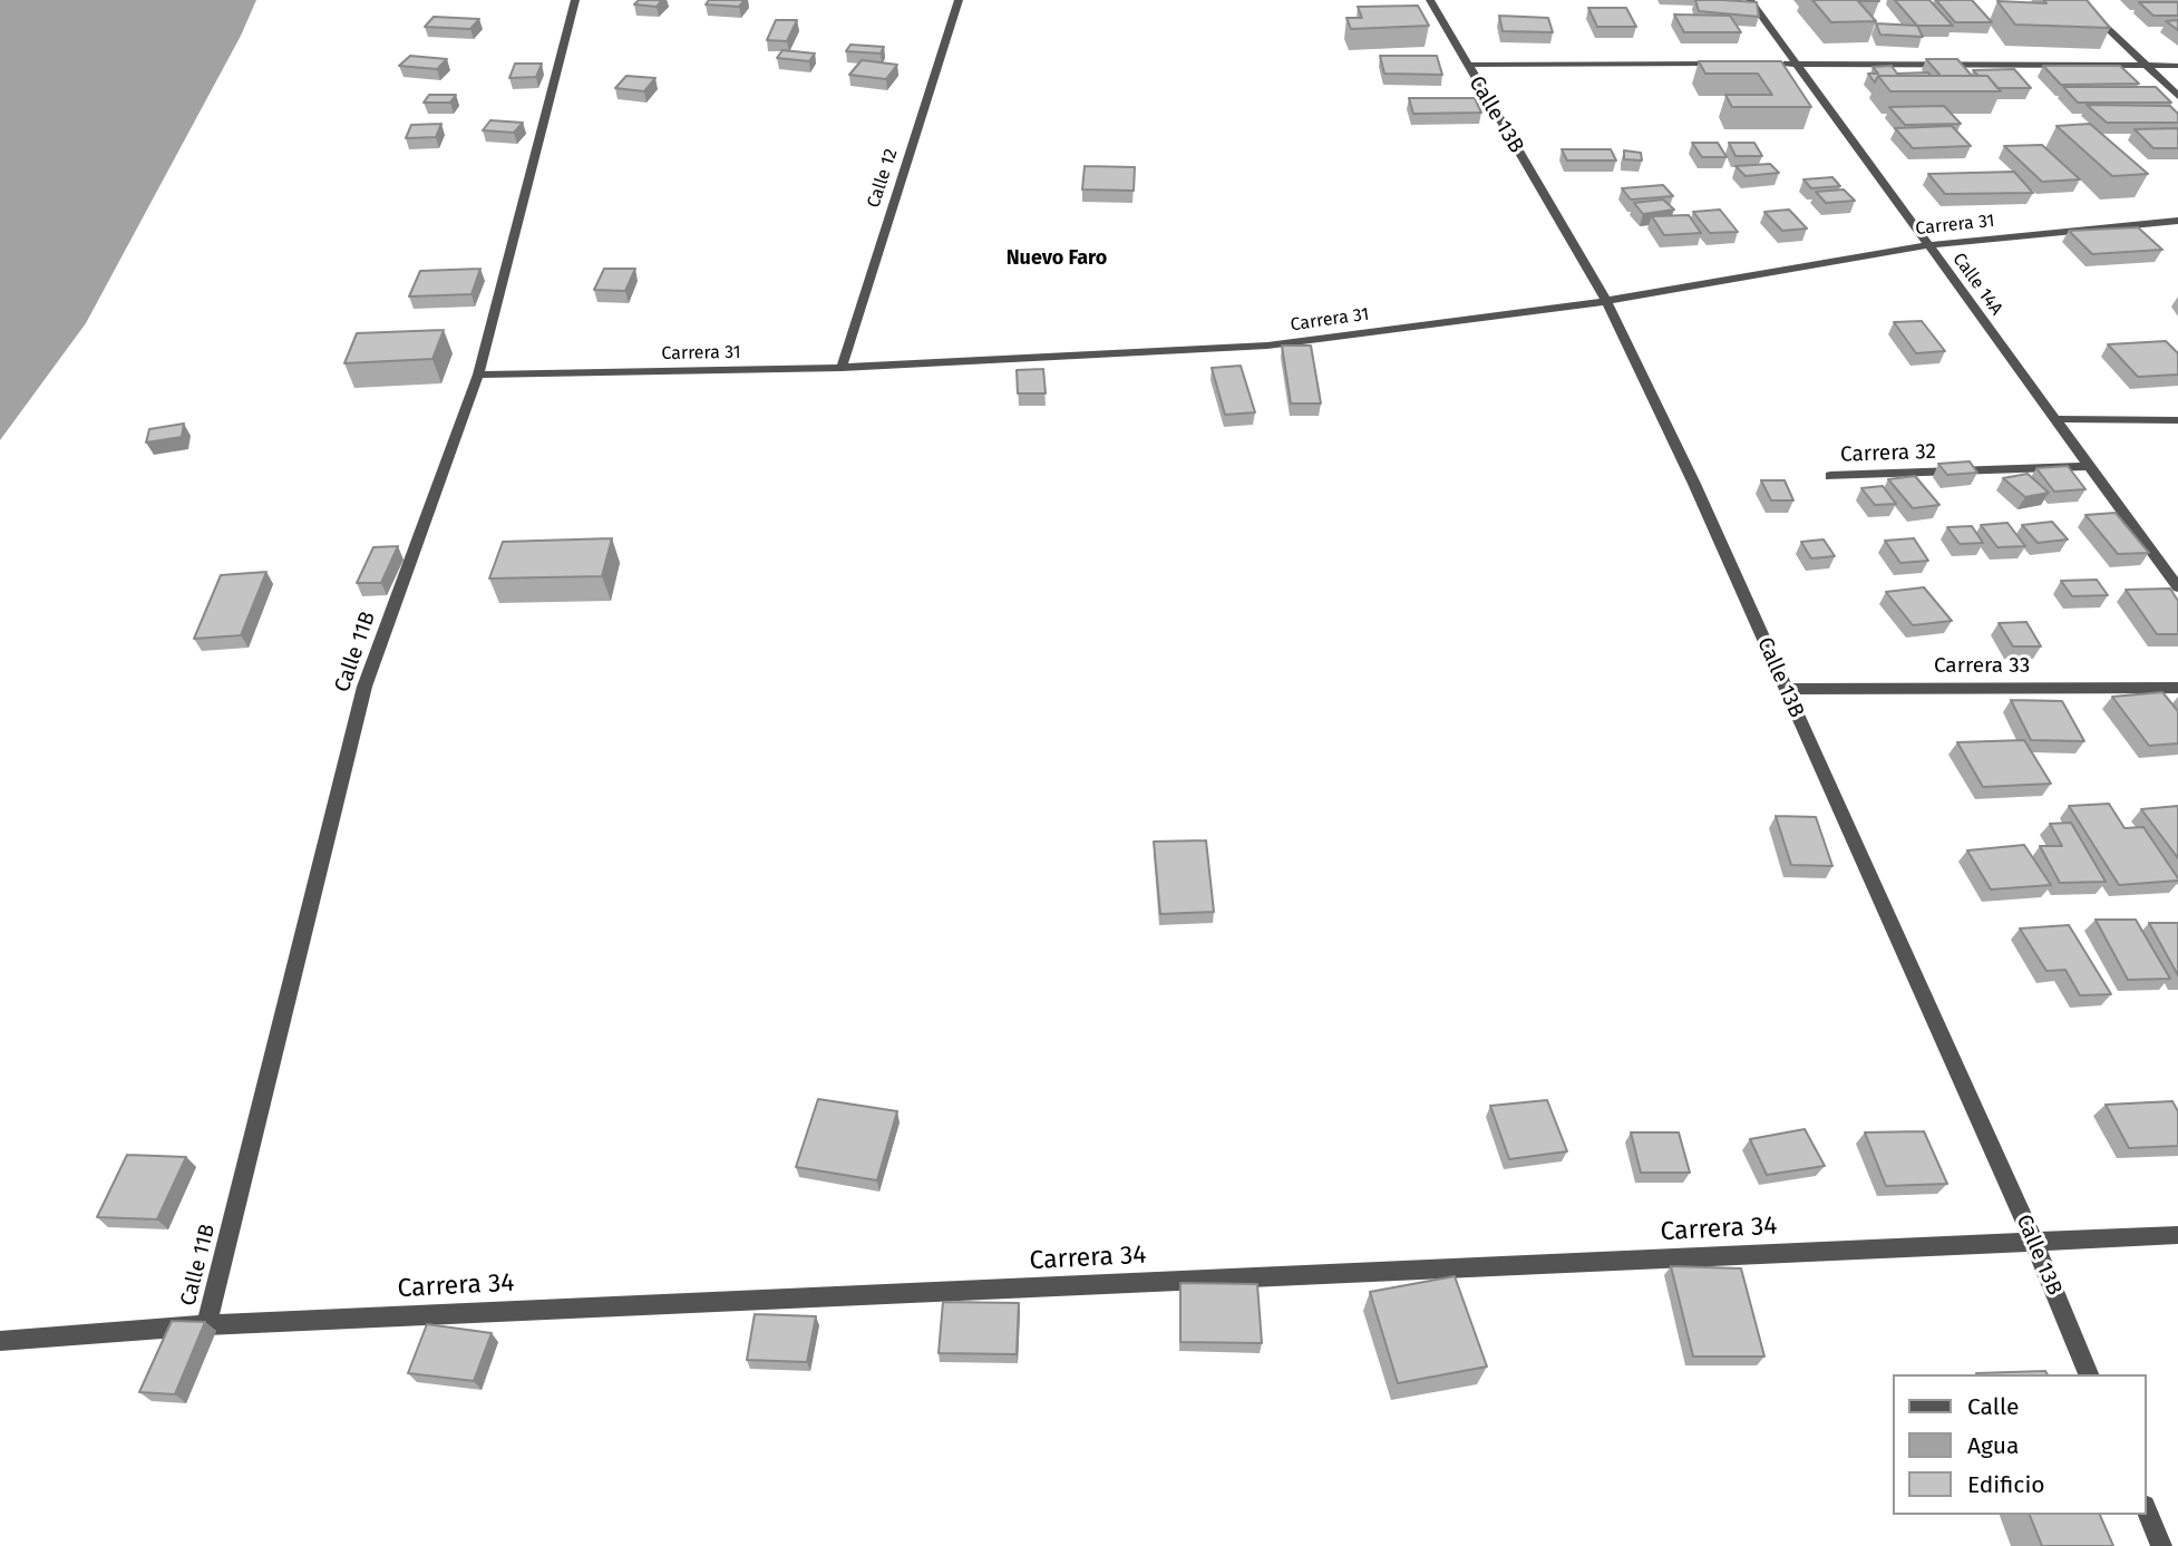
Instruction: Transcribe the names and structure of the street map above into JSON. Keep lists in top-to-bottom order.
{
  "streets": {
    "street": [
      "Calle 13B",
      "Calle 12",
      "Carrera 31",
      "Calle 14A",
      "Carrera 32",
      "Calle 11B",
      "Carrera 33",
      "Carrera 34"
    ]
  },
  "crossings": [
    ["Calle 13B", "Carrera 31"],
    ["Calle 13B", "Carrera 33"],
    ["Calle 13B", "Carrera 34"],
    ["Calle 12", "Carrera 31"],
    ["Carrera 31", "Calle 14A"],
    ["Carrera 31", "Calle 11B"],
    ["Calle 14A", "Carrera 32"],
    ["Calle 11B", "Carrera 34"]
  ],
  "districts": ["Nuevo Faro"],
  "legend": ["Calle", "Agua", "Edificio"]
}
